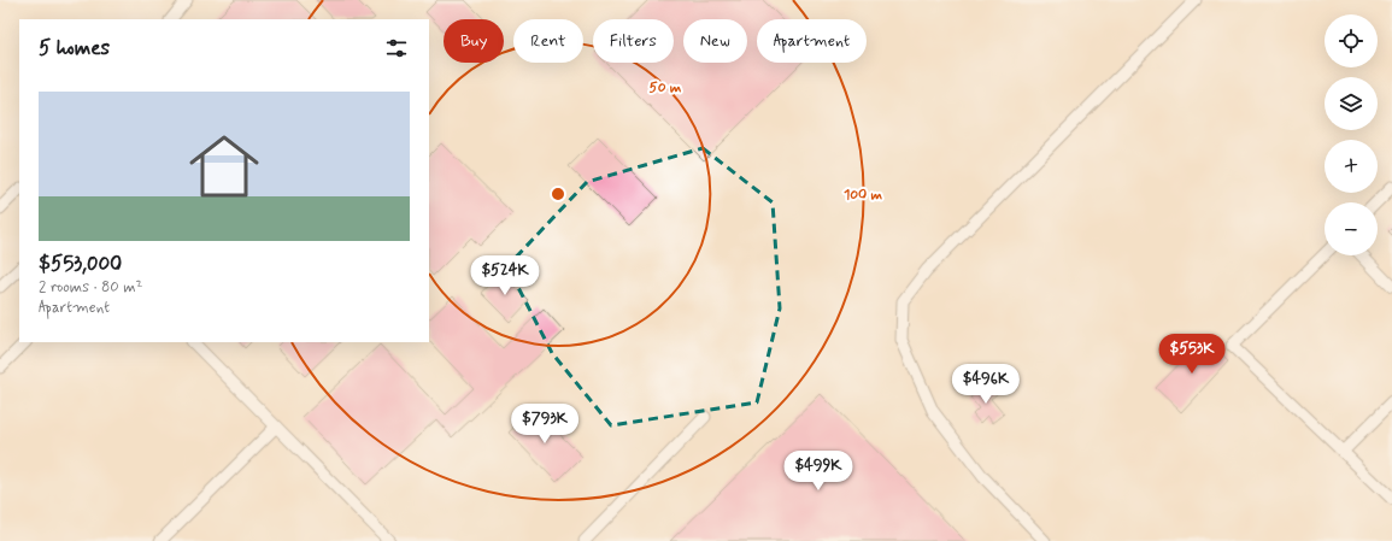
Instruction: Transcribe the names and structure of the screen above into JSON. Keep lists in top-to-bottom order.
{
  "page": {
    "map_buttons": ["+", "−"],
    "chip": [
      "Buy",
      "Rent",
      "Filters",
      "New",
      "Apartment"
    ],
    "heading": "5 homes",
    "list": [
      {
        "name": "$553,000",
        "note": "2 rooms · 80 m² · Apartment"
      }
    ],
    "price": [
      "$524K",
      "$553K",
      "$496K",
      "$793K",
      "$499K"
    ]
  },
  "rings": ["50 m", "100 m"]
}
